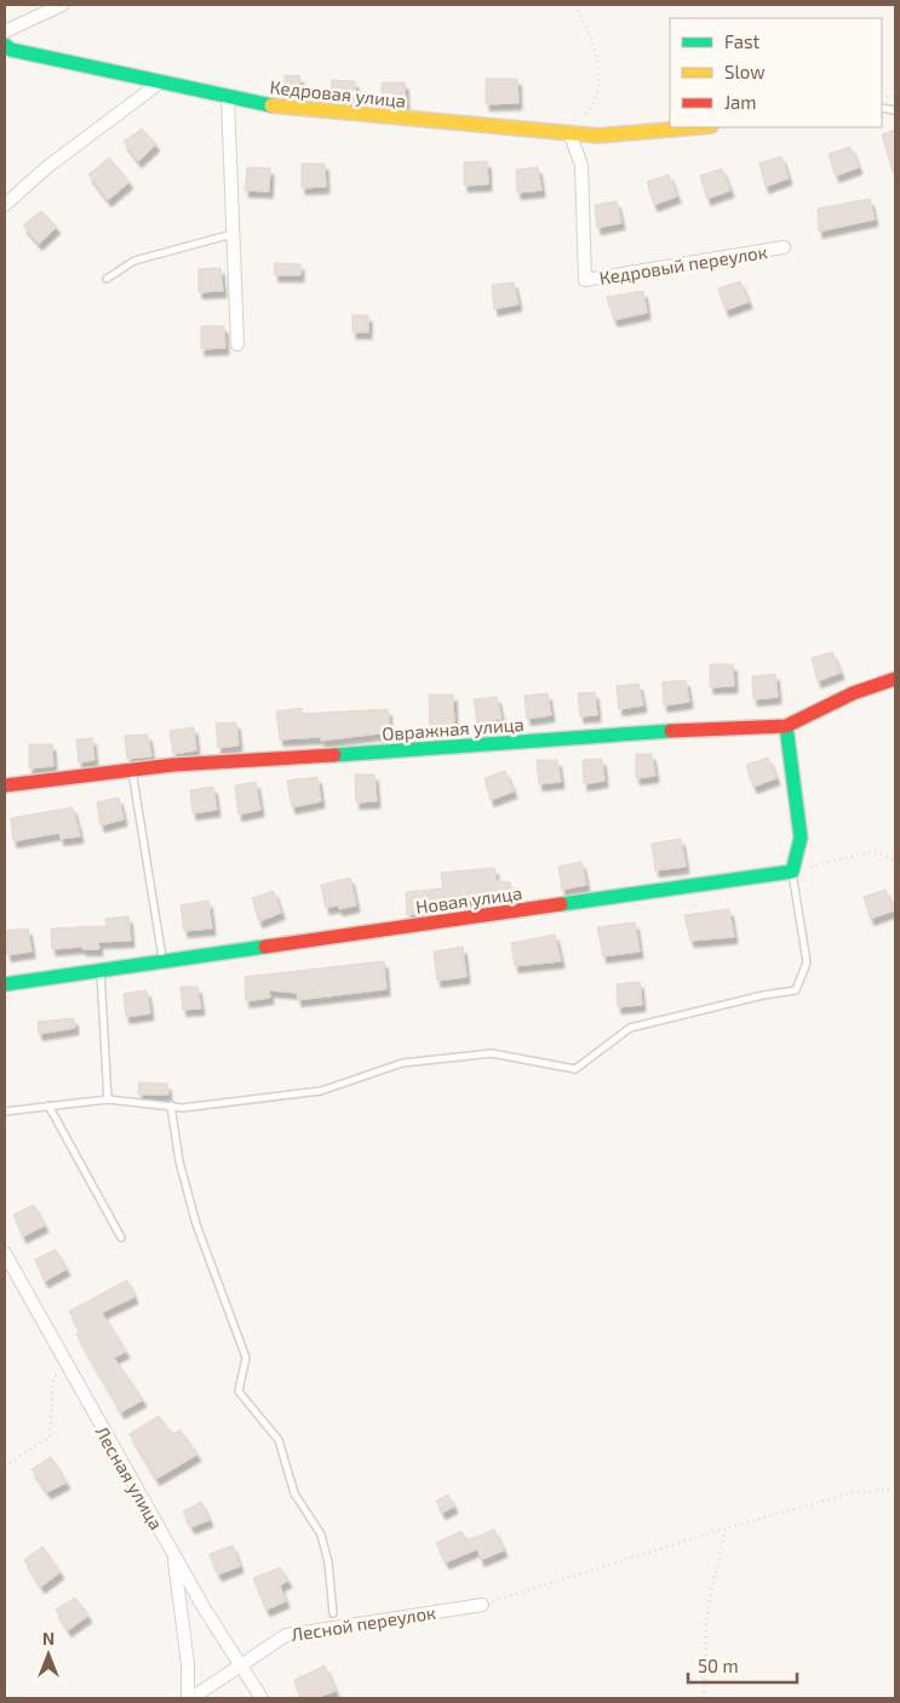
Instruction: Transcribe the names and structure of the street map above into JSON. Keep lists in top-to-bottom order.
{
  "streets": {
    "street": [
      "Кедровая улица",
      "Кедровый переулок",
      "Овражная улица",
      "Новая улица",
      "Лесная улица",
      "Лесной переулок"
    ]
  },
  "crossings": [
    ["Кедровая улица", "Кедровый переулок"],
    ["Лесная улица", "Лесной переулок"]
  ],
  "legend": ["Fast", "Slow", "Jam"],
  "scale_bar": "50 m",
  "north": "top"
}
